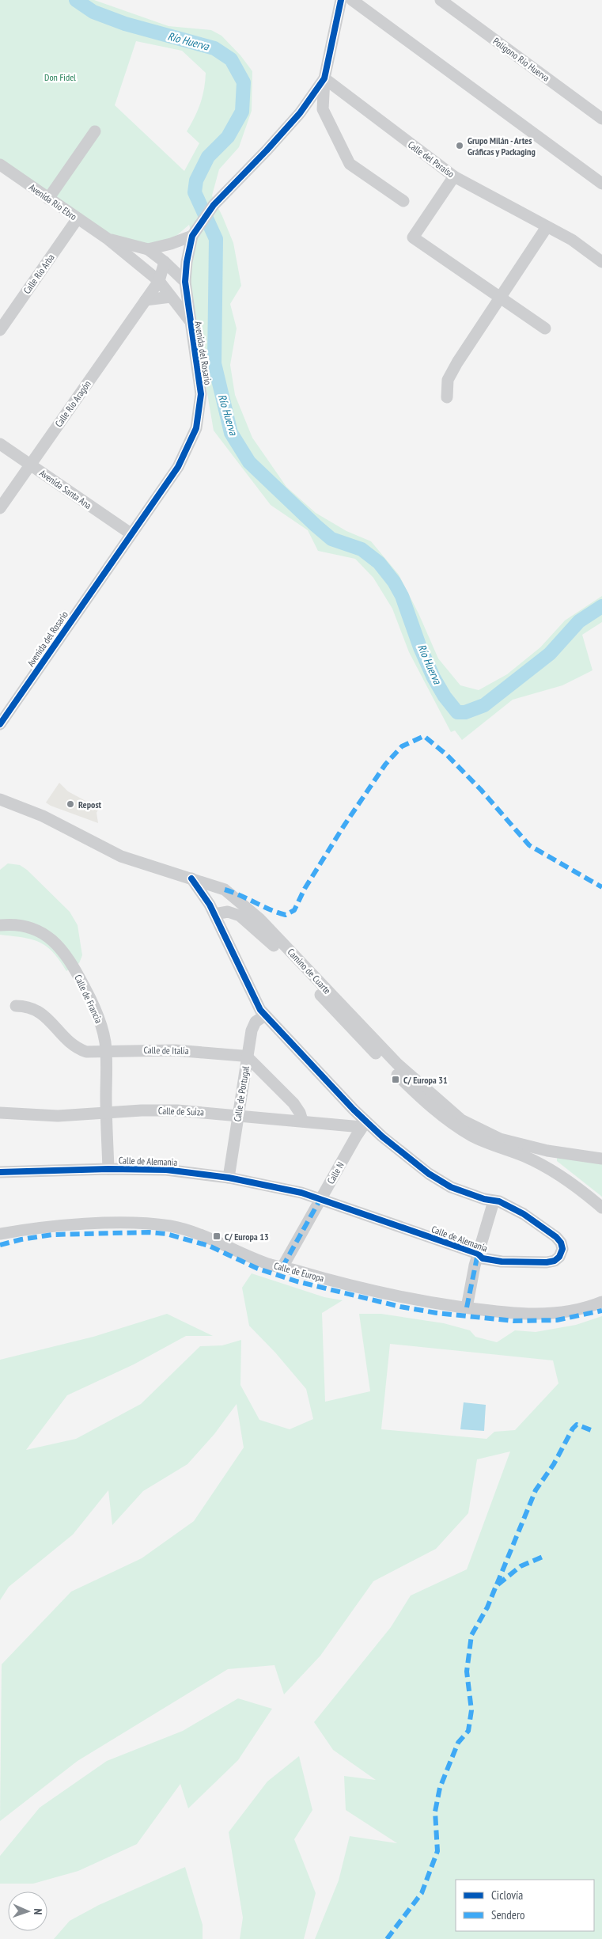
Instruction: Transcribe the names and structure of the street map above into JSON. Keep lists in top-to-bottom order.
{
  "streets": {
    "street": [
      "Polígono Río Huerva",
      "Calle del Paraíso",
      "Avenida Río Ebro",
      "Calle Río Arba",
      "Avenida del Rosario",
      "Calle Río Aragón",
      "Avenida Santa Ana",
      "Camino de Cuarte",
      "Calle de Francia",
      "Calle de Italia",
      "Calle de Portugal",
      "Calle de Suiza",
      "Calle de Alemania",
      "Calle N",
      "Calle de Europa"
    ]
  },
  "crossings": [
    ["Calle del Paraíso", "Avenida del Rosario"],
    ["Avenida Río Ebro", "Calle Río Arba"],
    ["Avenida Río Ebro", "Avenida del Rosario"],
    ["Avenida Río Ebro", "Calle Río Aragón"],
    ["Avenida del Rosario", "Avenida Santa Ana"],
    ["Calle Río Aragón", "Avenida Santa Ana"],
    ["Camino de Cuarte", "Calle de Alemania"],
    ["Calle de Francia", "Calle de Italia"],
    ["Calle de Francia", "Calle de Suiza"],
    ["Calle de Francia", "Calle de Alemania"],
    ["Calle de Italia", "Calle de Portugal"],
    ["Calle de Portugal", "Calle de Suiza"],
    ["Calle de Portugal", "Calle de Alemania"],
    ["Calle de Suiza", "Calle de Alemania"],
    ["Calle de Suiza", "Calle N"],
    ["Calle de Alemania", "Calle N"],
    ["Calle N", "Calle de Europa"]
  ],
  "water": ["Río Huerva"],
  "parks": ["Don Fidel"],
  "places": {
    "other": ["Grupo Milán - Artes Gráficas y Packaging", "Repost"],
    "transit": ["C/ Europa 31", "C/ Europa 13"]
  },
  "legend": ["Ciclovía", "Sendero"],
  "north": "right"
}
